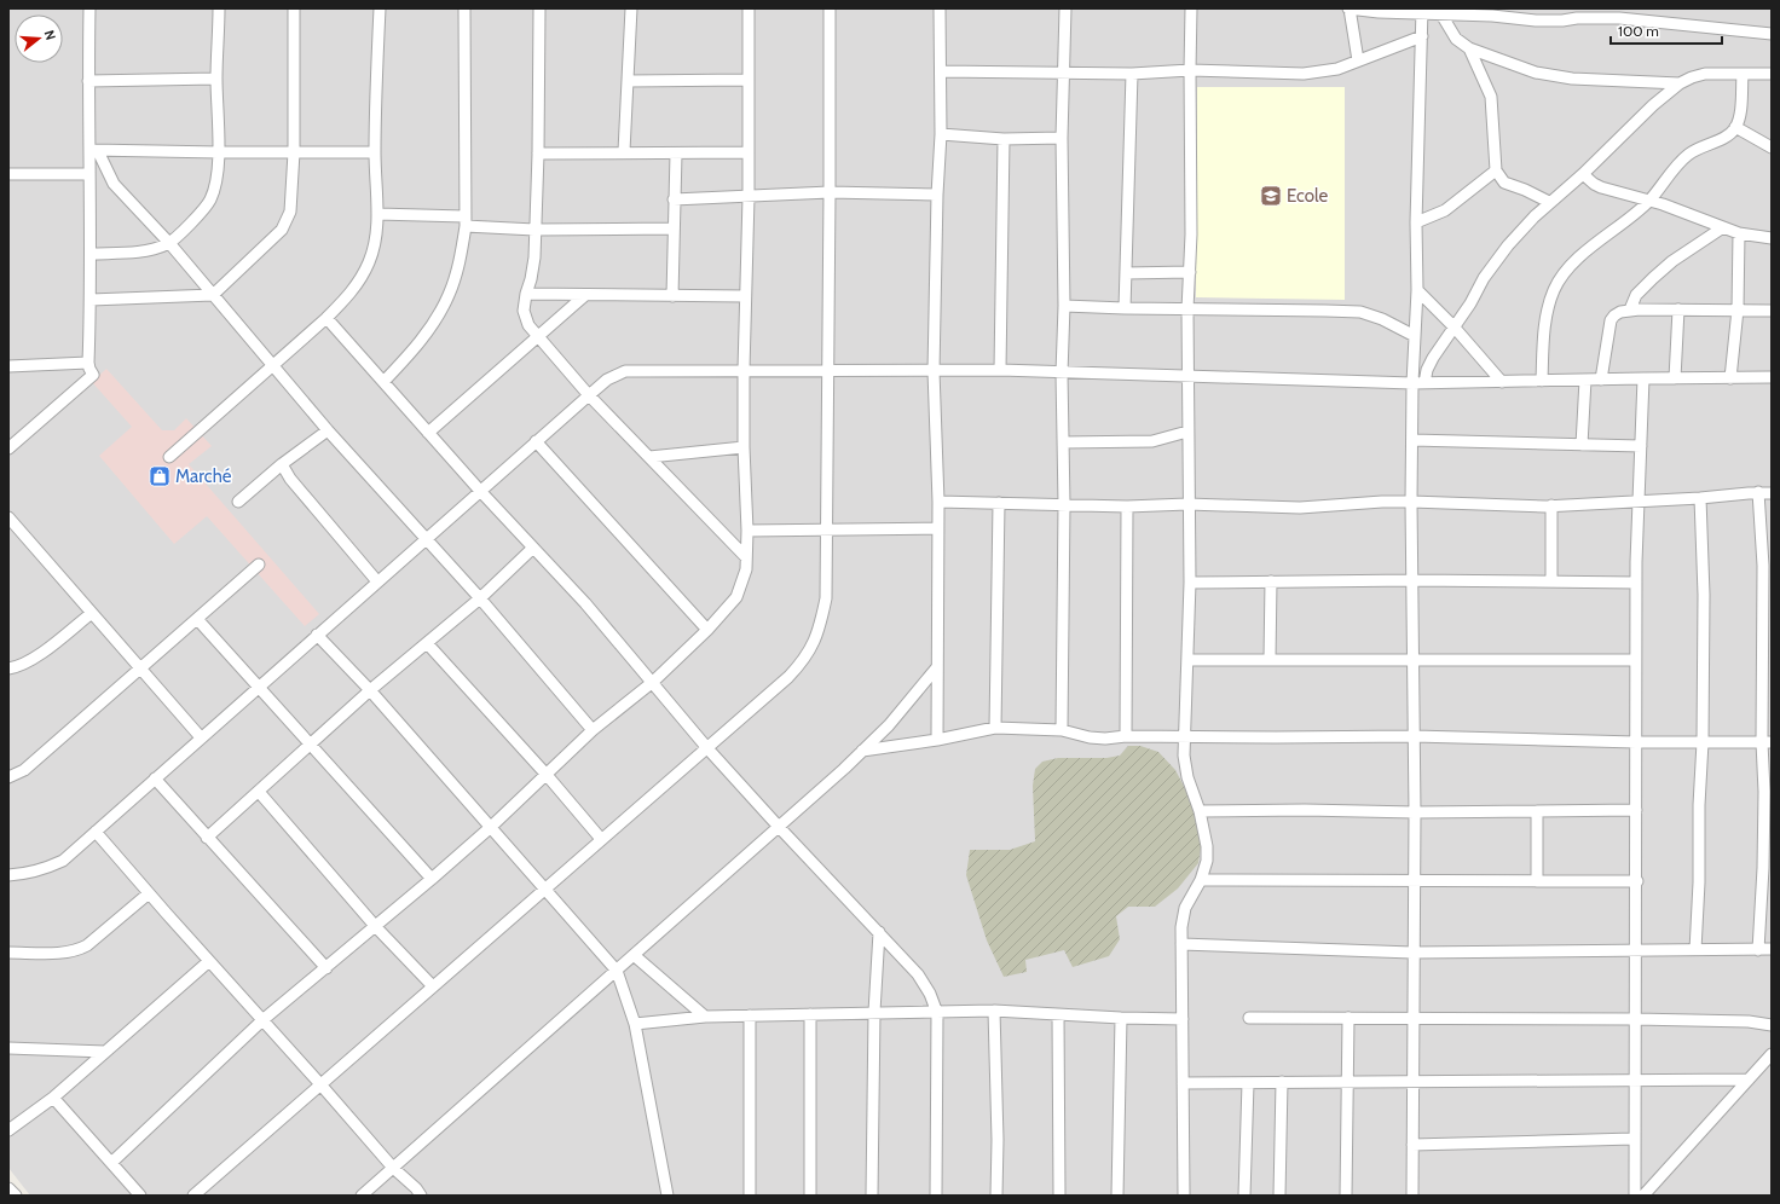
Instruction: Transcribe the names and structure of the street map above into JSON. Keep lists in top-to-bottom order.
{
  "places": {
    "school or university": ["Ecole"],
    "shop": ["Marché"]
  },
  "scale_bar": "100 m",
  "north": "right"
}
